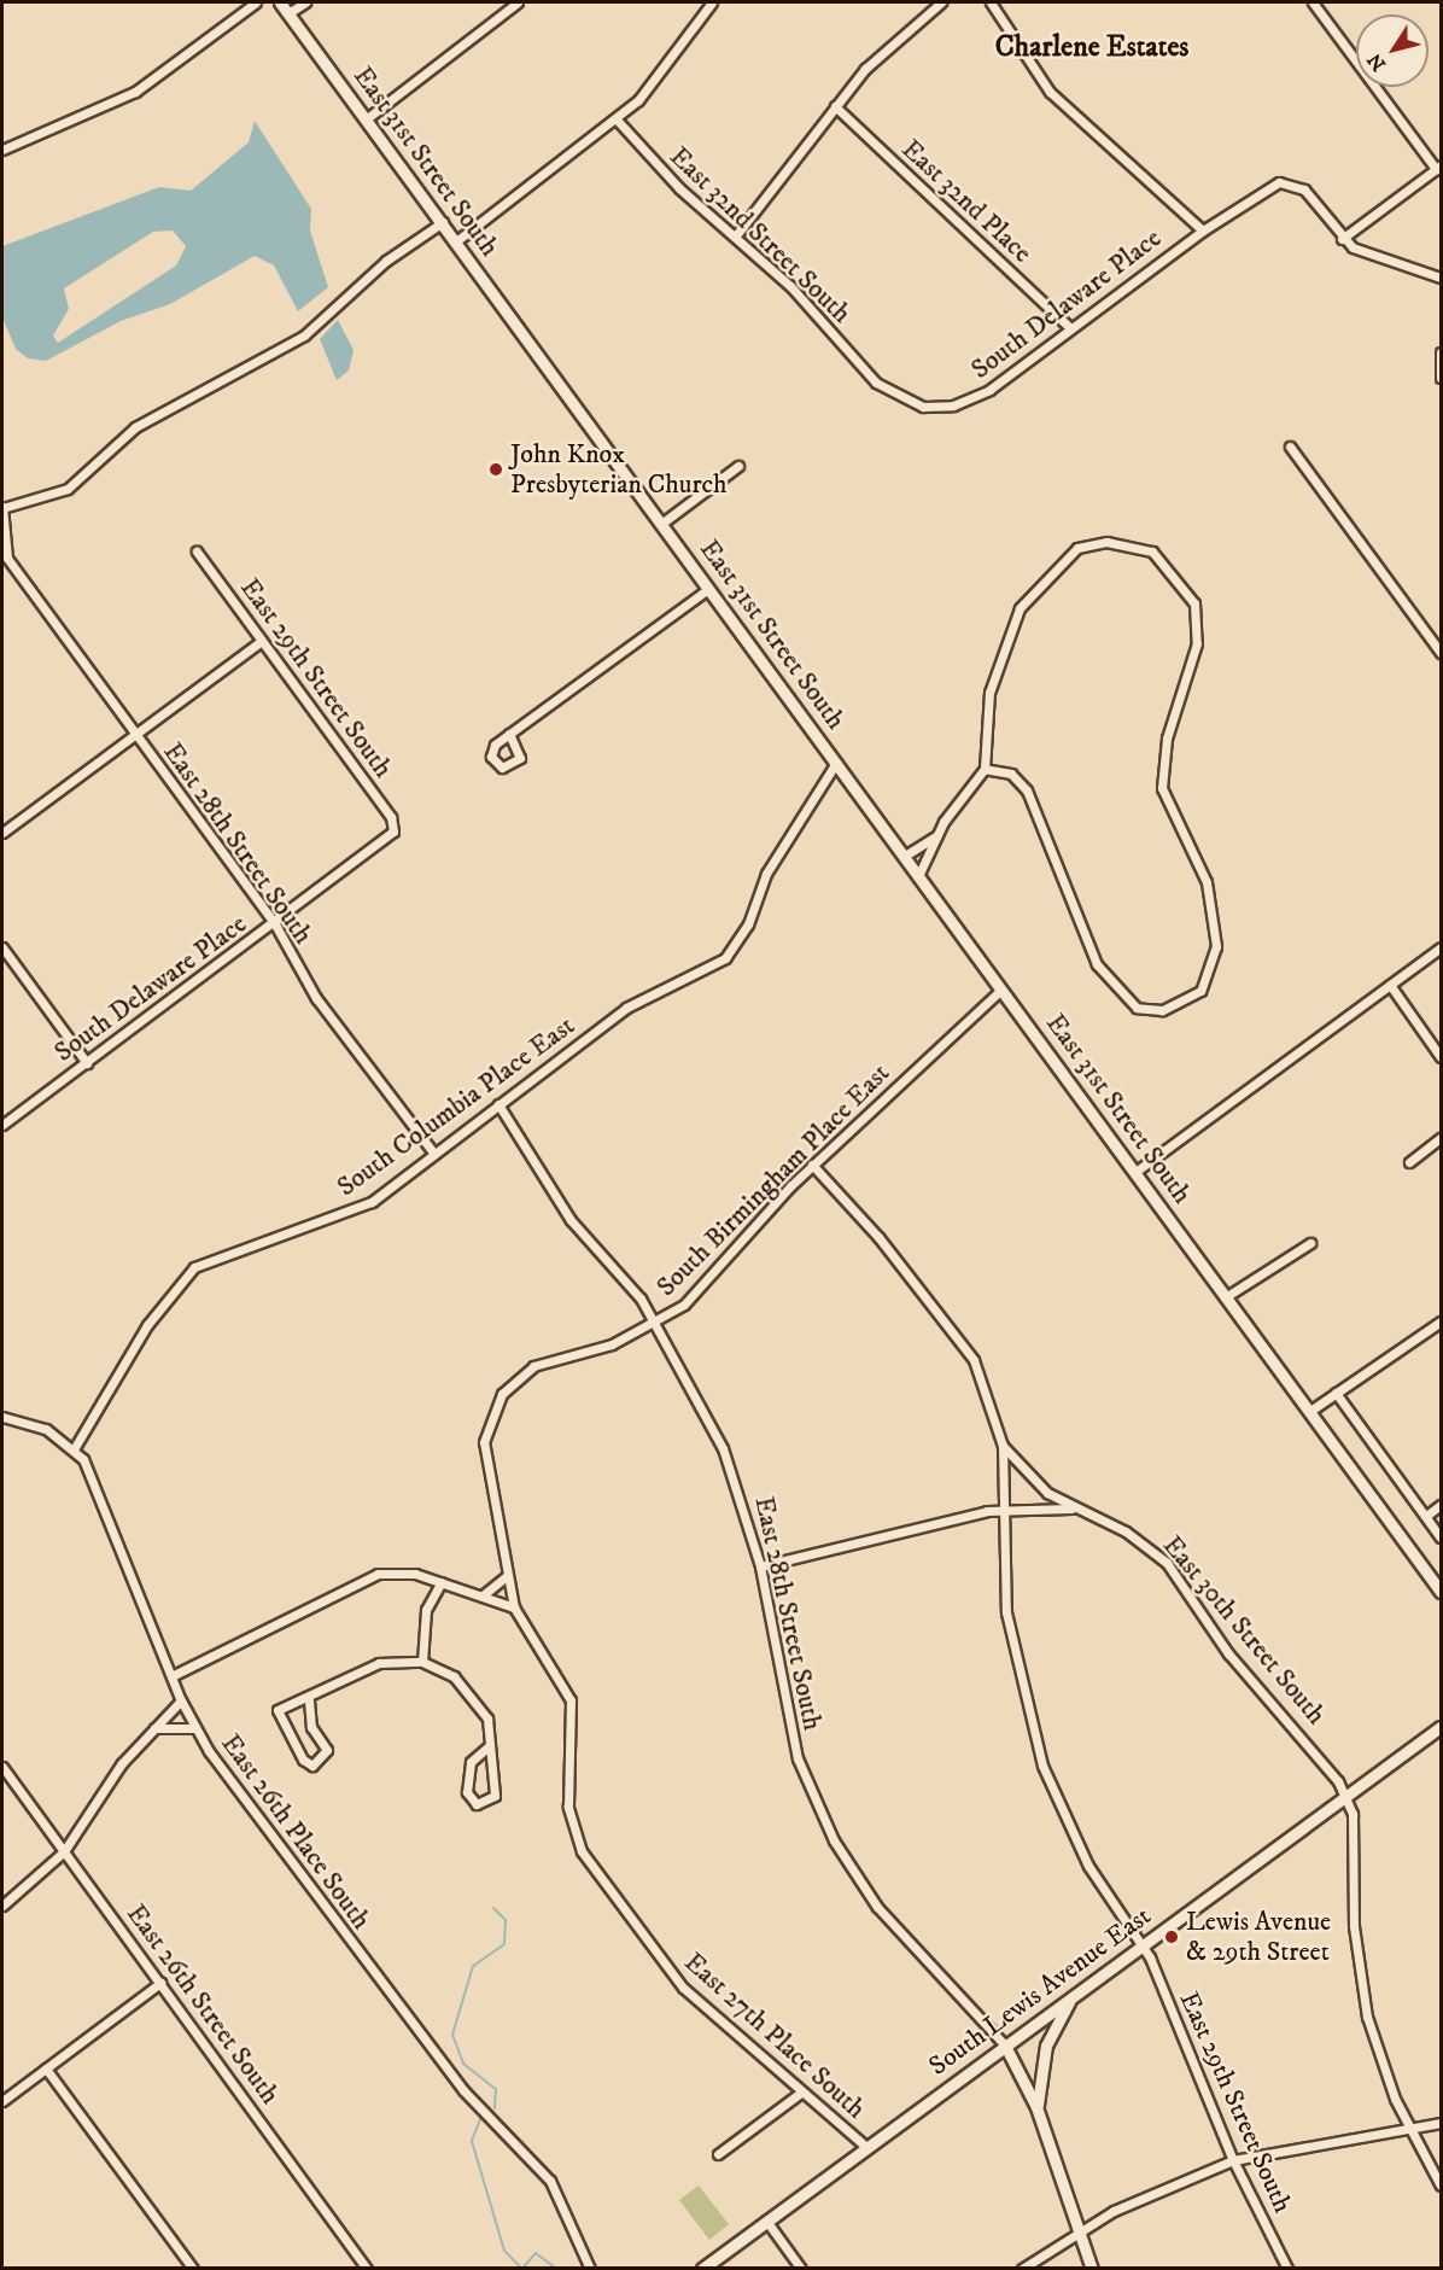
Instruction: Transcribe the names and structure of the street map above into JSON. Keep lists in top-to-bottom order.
{
  "streets": {
    "main road": ["East 31st Street South", "South Lewis Avenue East"],
    "street": [
      "East 32nd Place",
      "East 32nd Street South",
      "South Delaware Place",
      "East 29th Street South",
      "East 28th Street South",
      "South Columbia Place East",
      "South Birmingham Place East",
      "East 30th Street South",
      "East 26th Place South",
      "East 26th Street South",
      "East 27th Place South"
    ]
  },
  "crossings": [
    ["East 31st Street South", "South Columbia Place East"],
    ["East 31st Street South", "South Birmingham Place East"],
    ["East 32nd Place", "South Delaware Place"],
    ["East 32nd Street South", "South Delaware Place"],
    ["South Delaware Place", "East 29th Street South"],
    ["South Delaware Place", "East 28th Street South"],
    ["East 29th Street South", "East 30th Street South"],
    ["East 29th Street South", "South Lewis Avenue East"],
    ["East 28th Street South", "South Columbia Place East"],
    ["East 28th Street South", "South Birmingham Place East"],
    ["East 28th Street South", "South Lewis Avenue East"],
    ["South Columbia Place East", "East 26th Place South"],
    ["South Birmingham Place East", "East 30th Street South"],
    ["South Birmingham Place East", "East 27th Place South"],
    ["East 30th Street South", "South Lewis Avenue East"],
    ["South Lewis Avenue East", "East 27th Place South"]
  ],
  "districts": ["Charlene Estates"],
  "places": ["John Knox Presbyterian Church", "Lewis Avenue & 29th Street"],
  "north": "bottom left"
}
